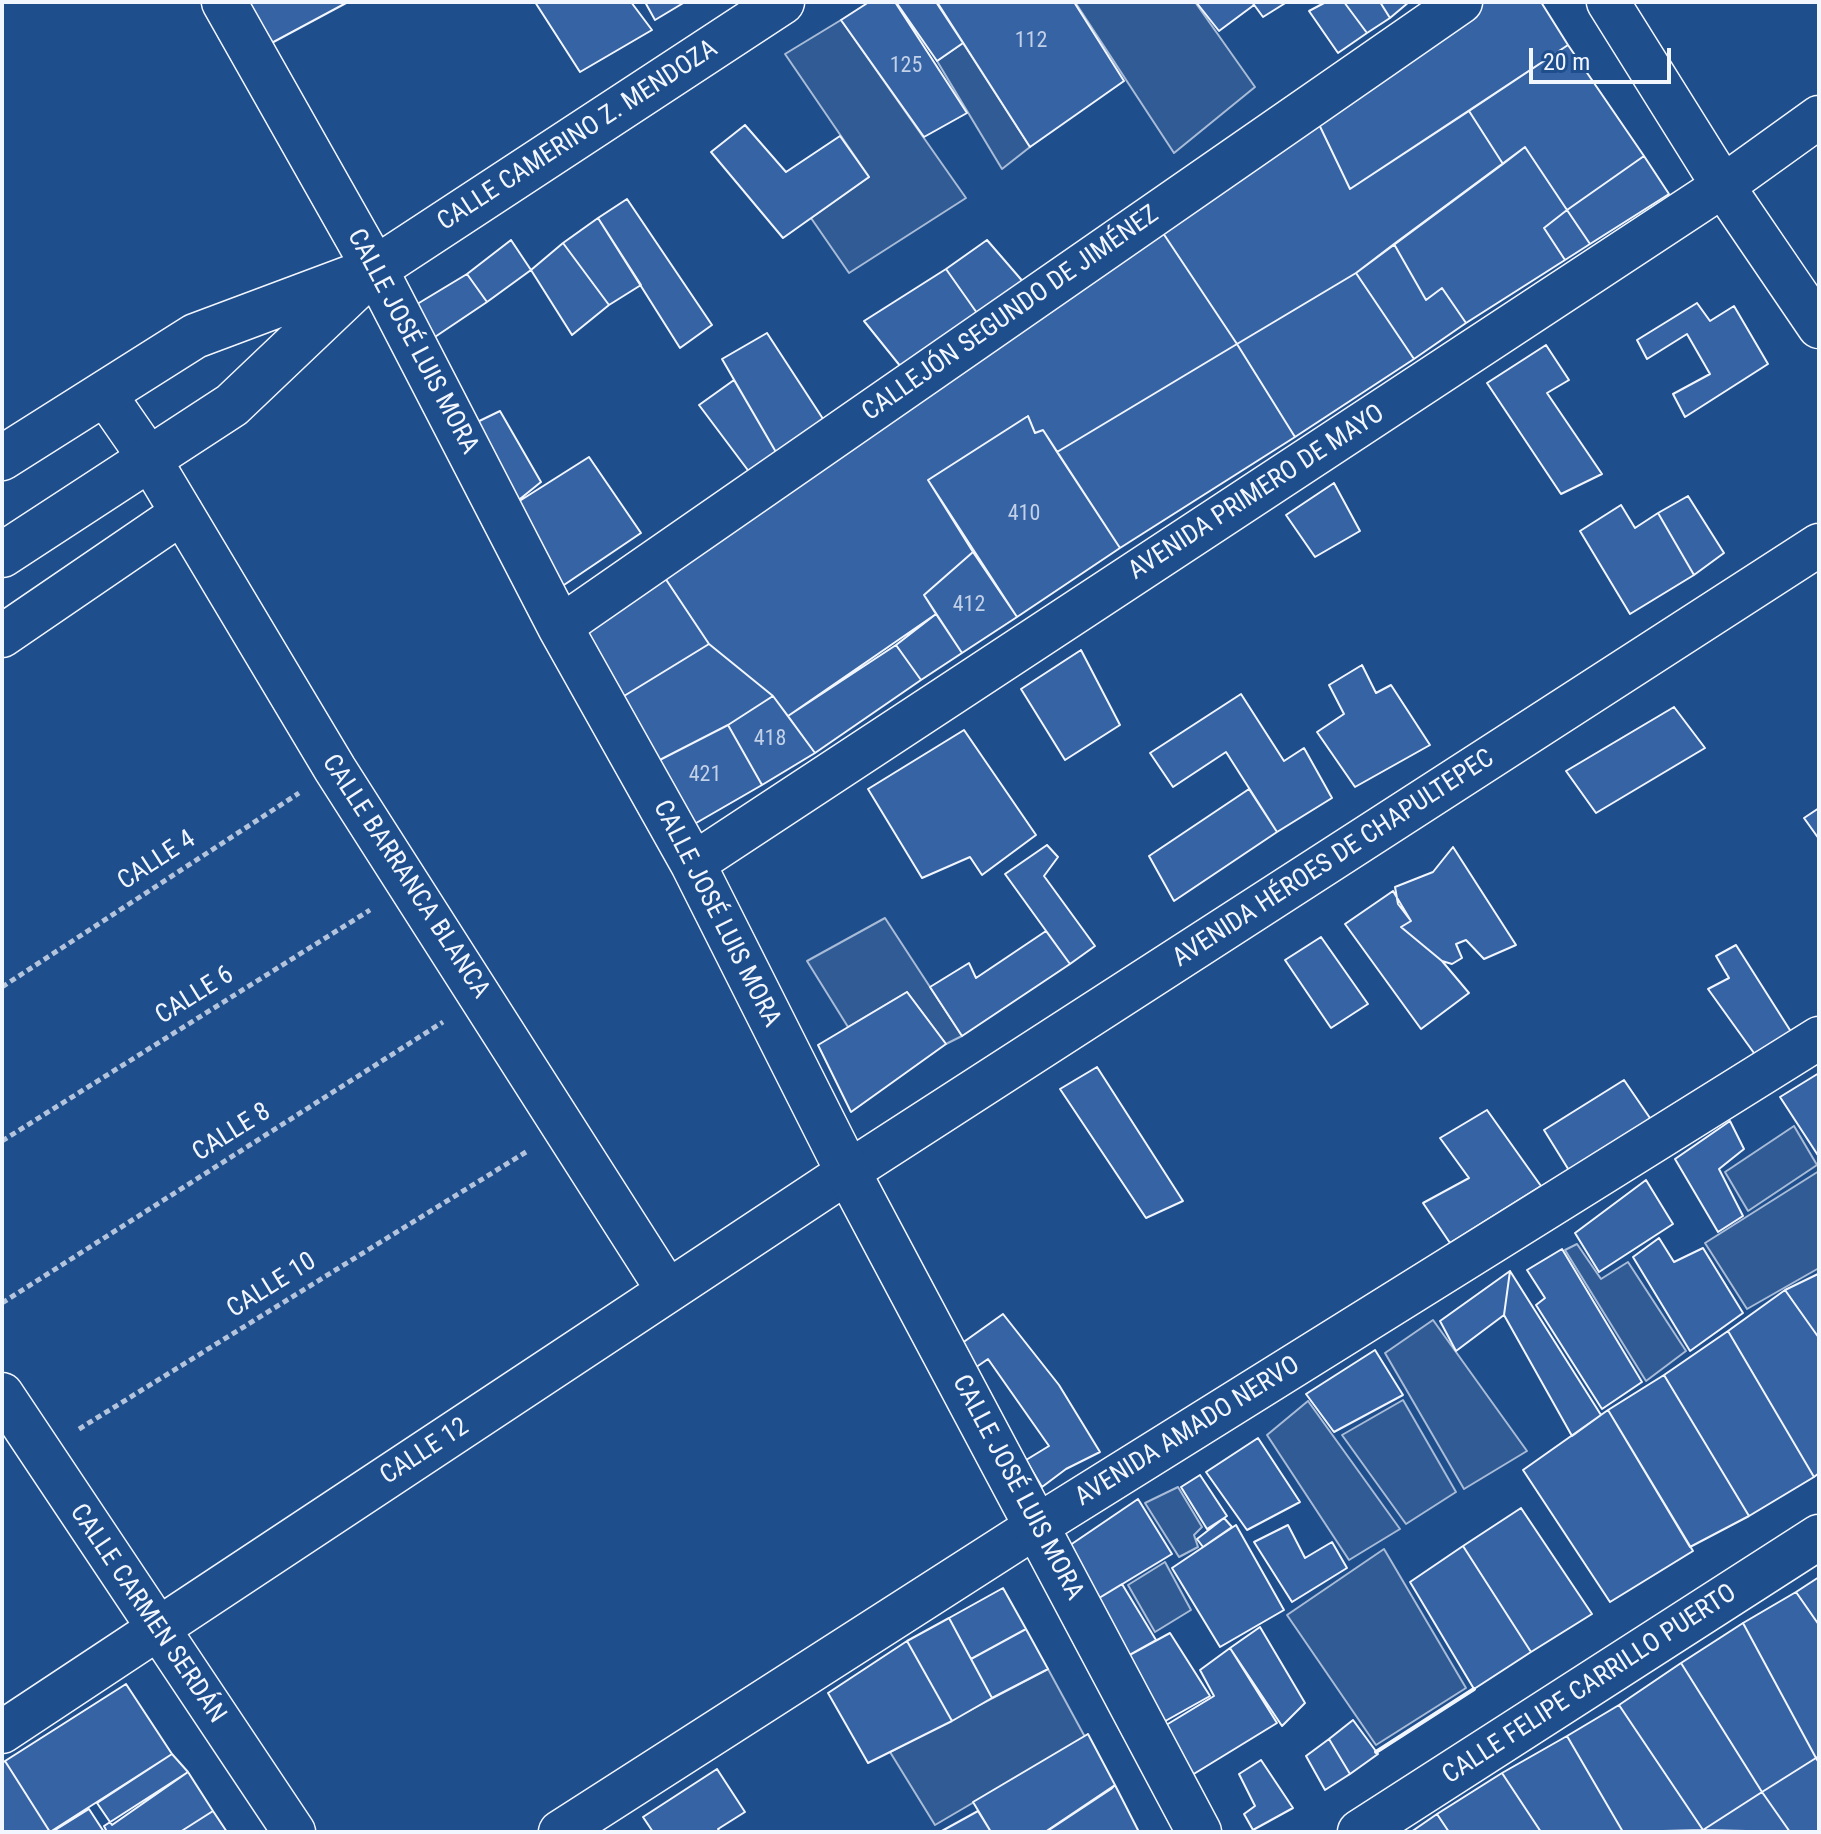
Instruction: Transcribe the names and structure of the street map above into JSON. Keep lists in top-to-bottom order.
{
  "streets": {
    "main road": ["CALLE CAMERINO Z. MENDOZA", "CALLE JOSÉ LUIS MORA", "CALLE FELIPE CARRILLO PUERTO"],
    "street": [
      "CALLEJÓN SEGUNDO DE JIMÉNEZ",
      "AVENIDA PRIMERO DE MAYO",
      "AVENIDA HÉROES DE CHAPULTEPEC",
      "CALLE BARRANCA BLANCA",
      "AVENIDA AMADO NERVO",
      "CALLE 12",
      "CALLE CARMEN SERDÁN"
    ],
    "path": [
      "CALLE 4",
      "CALLE 6",
      "CALLE 8",
      "CALLE 10"
    ]
  },
  "crossings": [
    ["CALLE CAMERINO Z. MENDOZA", "CALLE JOSÉ LUIS MORA"],
    ["CALLEJÓN SEGUNDO DE JIMÉNEZ", "CALLE JOSÉ LUIS MORA"],
    ["CALLE JOSÉ LUIS MORA", "AVENIDA PRIMERO DE MAYO"],
    ["CALLE JOSÉ LUIS MORA", "AVENIDA HÉROES DE CHAPULTEPEC"],
    ["CALLE JOSÉ LUIS MORA", "AVENIDA AMADO NERVO"],
    ["CALLE JOSÉ LUIS MORA", "CALLE 12"],
    ["AVENIDA HÉROES DE CHAPULTEPEC", "CALLE 12"],
    ["CALLE 4", "CALLE BARRANCA BLANCA"],
    ["CALLE BARRANCA BLANCA", "CALLE 6"],
    ["CALLE BARRANCA BLANCA", "CALLE 8"],
    ["CALLE BARRANCA BLANCA", "CALLE 10"],
    ["CALLE BARRANCA BLANCA", "CALLE 12"],
    ["CALLE 10", "CALLE CARMEN SERDÁN"],
    ["CALLE 12", "CALLE CARMEN SERDÁN"]
  ],
  "house_numbers": [
    "112",
    "125",
    "410",
    "412",
    "418",
    "421"
  ],
  "scale_bar": "20 m"
}
